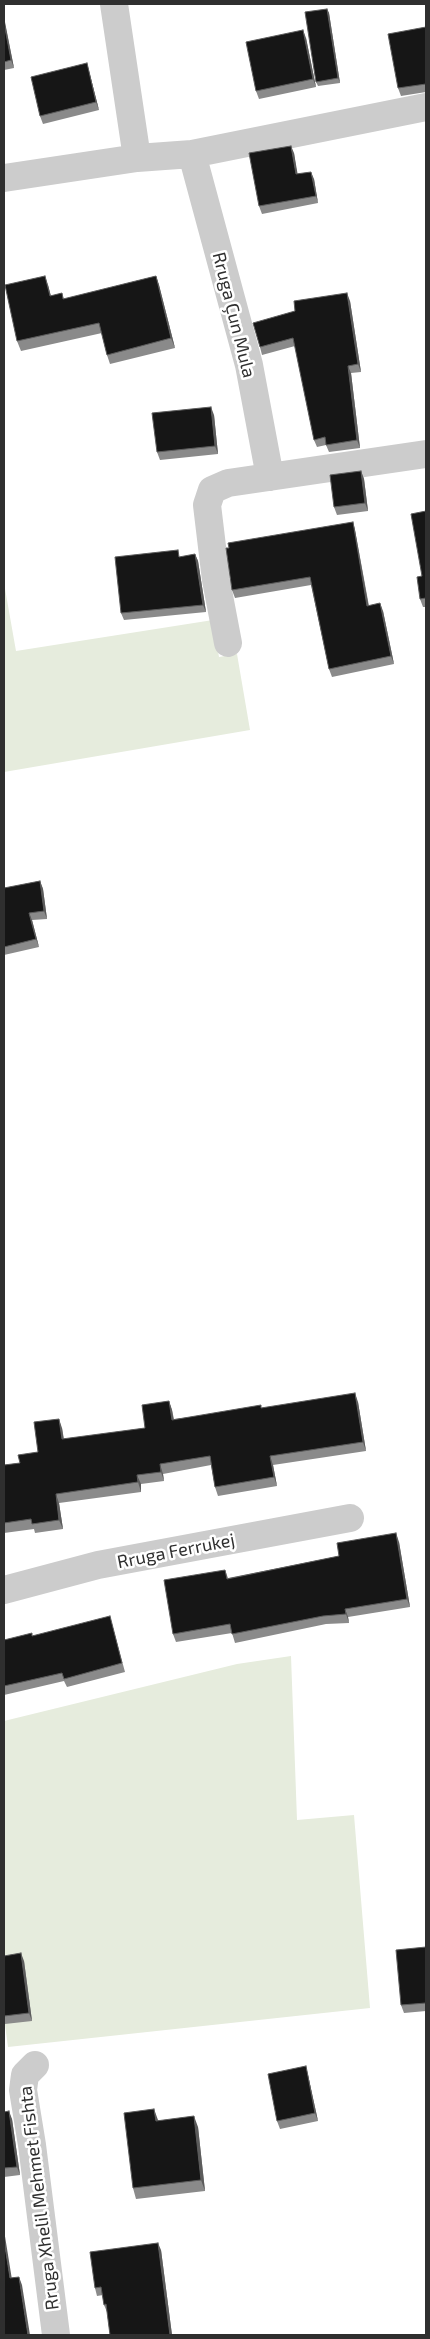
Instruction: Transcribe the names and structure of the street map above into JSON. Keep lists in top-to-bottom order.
{
  "streets": {
    "street": ["Rruga Çun Mula", "Rruga Ferrukej", "Rruga Xhelil Mehmet Fishta"]
  }
}
